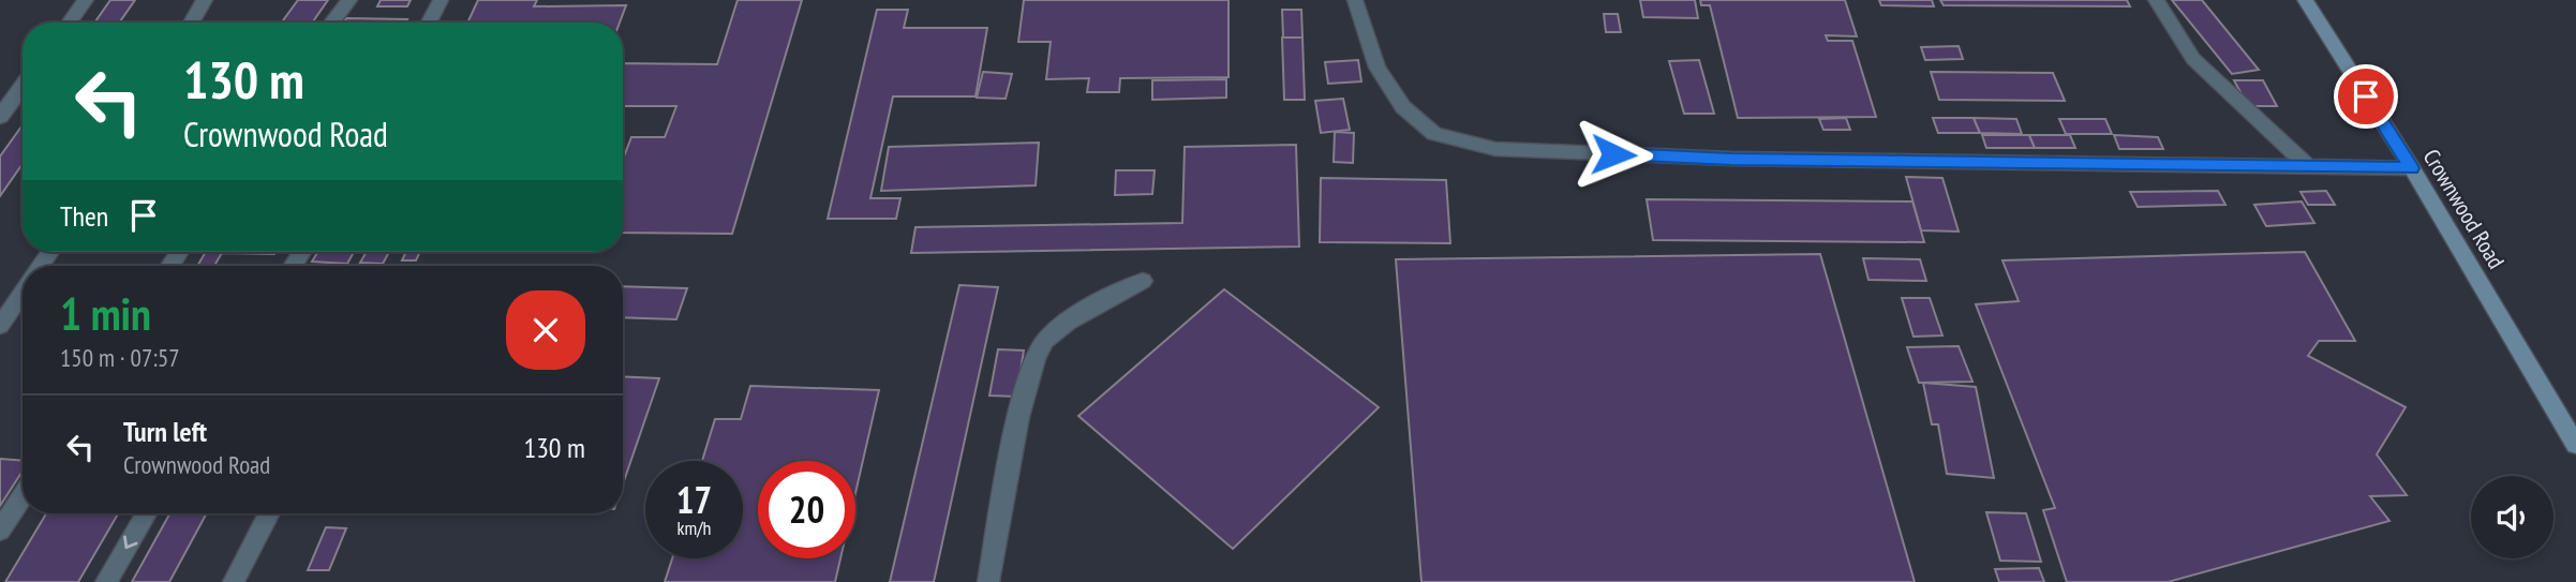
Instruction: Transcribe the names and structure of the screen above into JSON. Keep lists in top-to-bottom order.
{
  "streets": {
    "main road": ["Crownwood Road"]
  },
  "page": {
    "turn": ["130 m", "Crownwood Road"],
    "then": "Then",
    "heading": ["1 min", "150 m · 07:57"],
    "list": [
      {
        "name": "Turn left",
        "note": "Crownwood Road",
        "value": "130 m"
      }
    ],
    "speed": "17 km/h",
    "limit": "20"
  }
}
